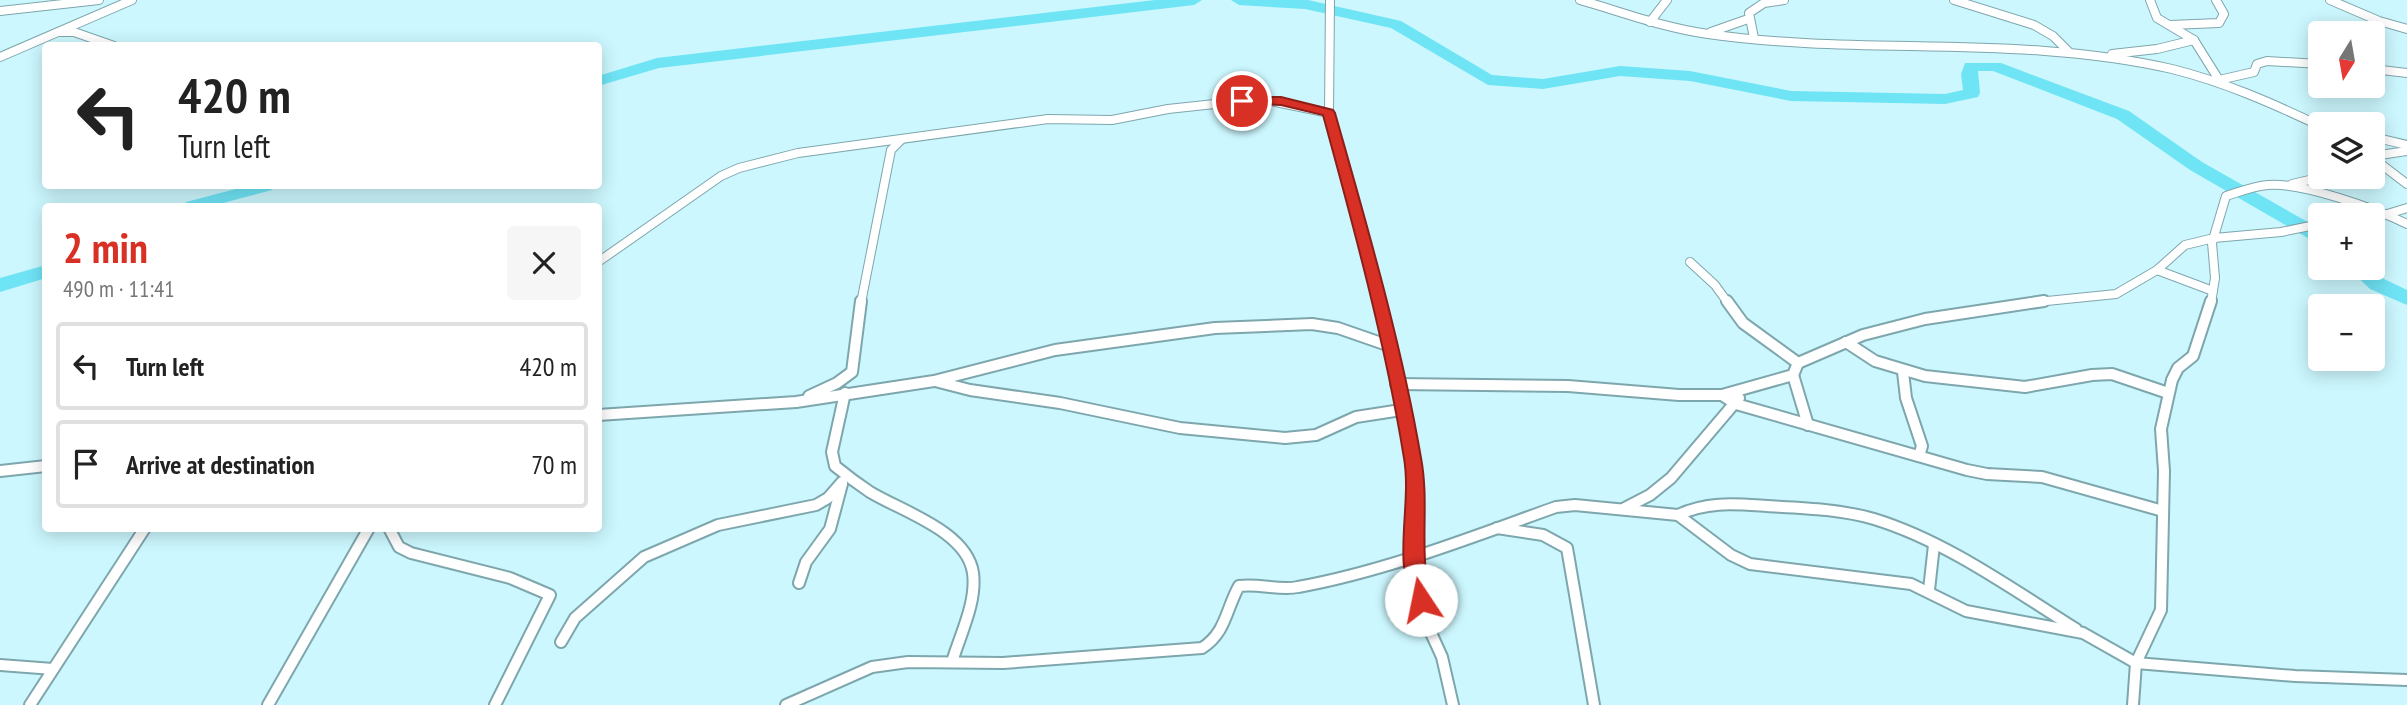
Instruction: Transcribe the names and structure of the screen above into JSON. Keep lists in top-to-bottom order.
{
  "north": "bottom",
  "page": {
    "map_buttons": ["+", "−"],
    "turn": ["420 m", "Turn left"],
    "heading": ["2 min", "490 m · 11:41"],
    "list": [
      {
        "name": "Turn left",
        "value": "420 m"
      },
      {
        "name": "Arrive at destination",
        "value": "70 m"
      }
    ]
  }
}
